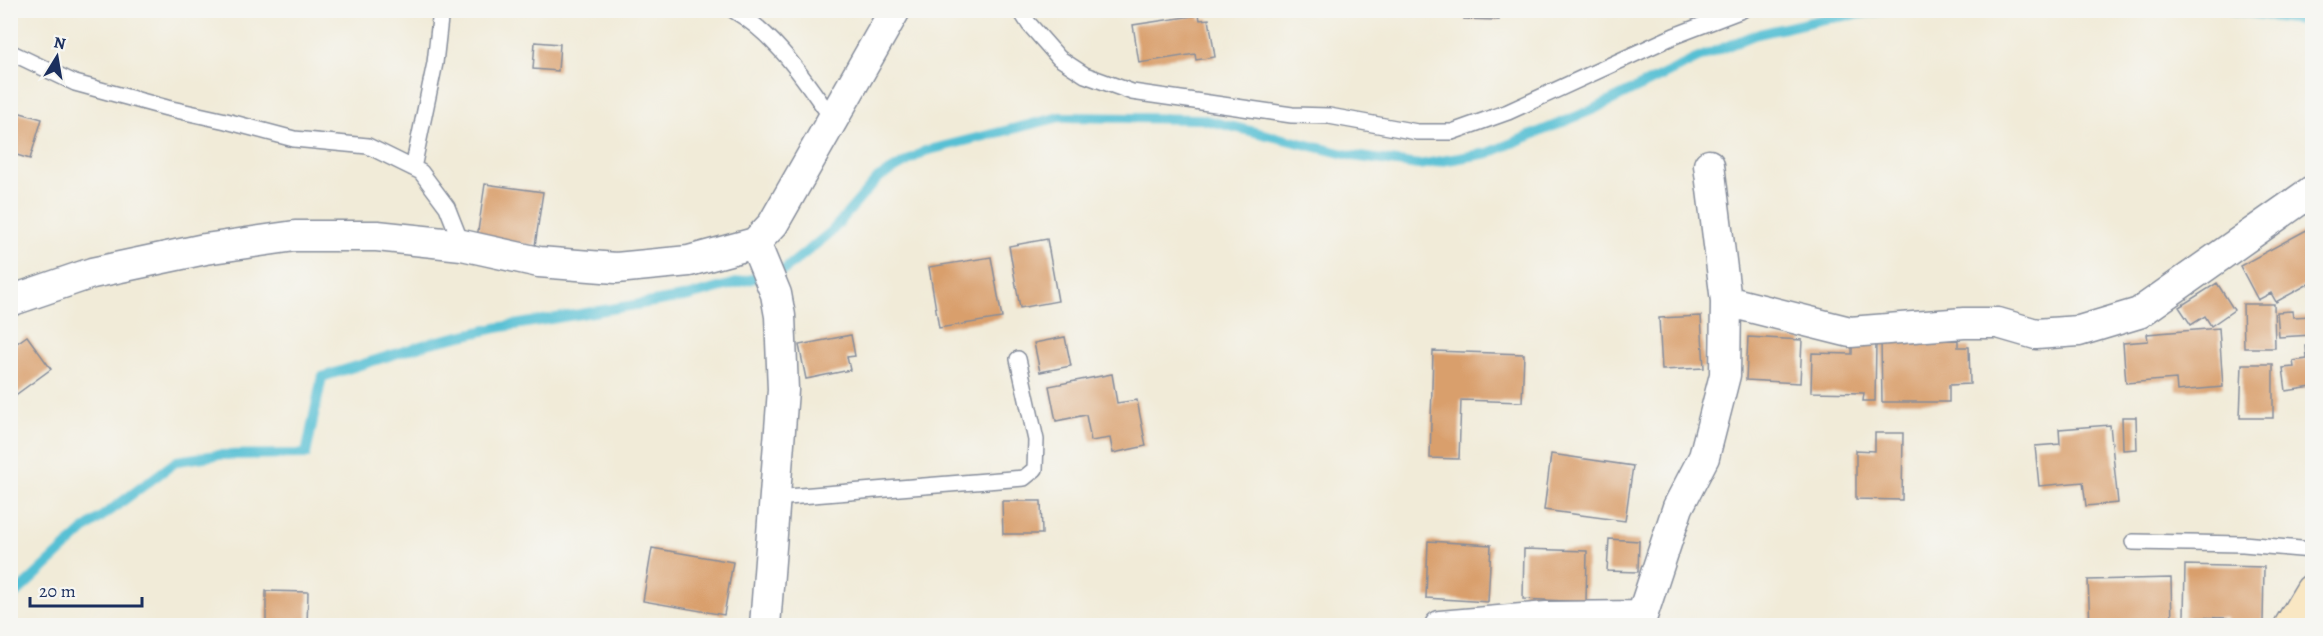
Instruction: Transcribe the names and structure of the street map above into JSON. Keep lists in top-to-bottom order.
{
  "scale_bar": "20 m",
  "north": "top"
}
